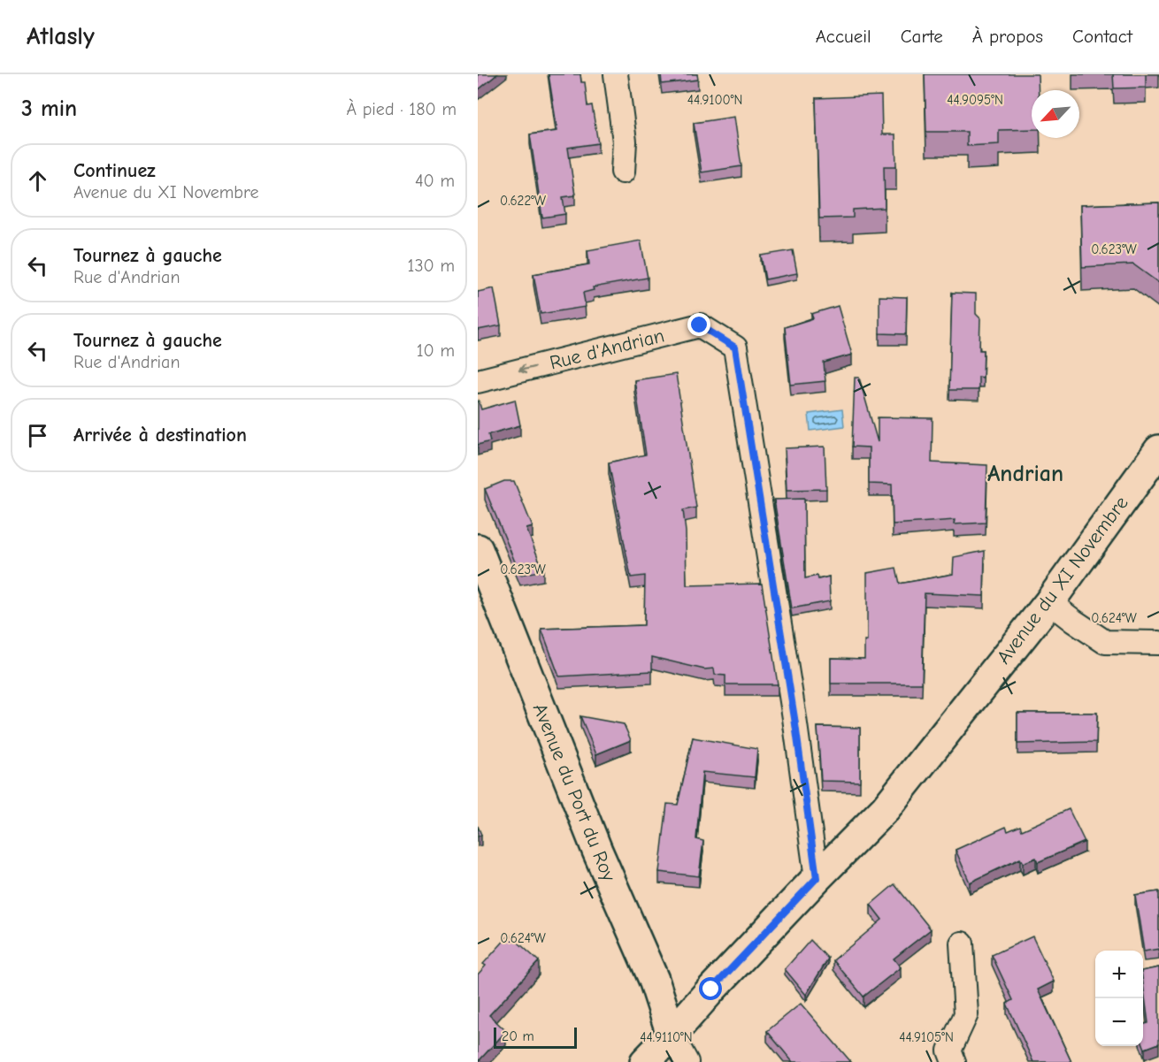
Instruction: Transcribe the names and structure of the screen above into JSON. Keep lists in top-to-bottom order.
{
  "streets": {
    "main road": ["Avenue du XI Novembre", "Avenue du Port du Roy"],
    "street": ["Rue d'Andrian"]
  },
  "crossings": [
    ["Rue d'Andrian", "Avenue du XI Novembre"],
    ["Avenue du XI Novembre", "Avenue du Port du Roy"]
  ],
  "districts": ["Andrian"],
  "scale_bar": "20 m",
  "north": "bottom left",
  "page": {
    "header": "Atlasly",
    "nav": [
      "Accueil",
      "Carte",
      "À propos",
      "Contact"
    ],
    "heading": ["3 min", "À pied · 180 m"],
    "list": [
      ["Continuez", "Avenue du XI Novembre", "40 m"],
      ["Tournez à gauche", "Rue d'Andrian", "130 m"],
      ["Tournez à gauche", "Rue d'Andrian", "10 m"],
      "Arrivée à destination"
    ],
    "map_buttons": ["+", "−"],
    "scale": "20 m"
  },
  "coordinates": [
    "44.9100°N",
    "44.9095°N",
    "0.622°W",
    "0.623°W",
    "0.624°W",
    "44.9110°N",
    "44.9105°N"
  ]
}
